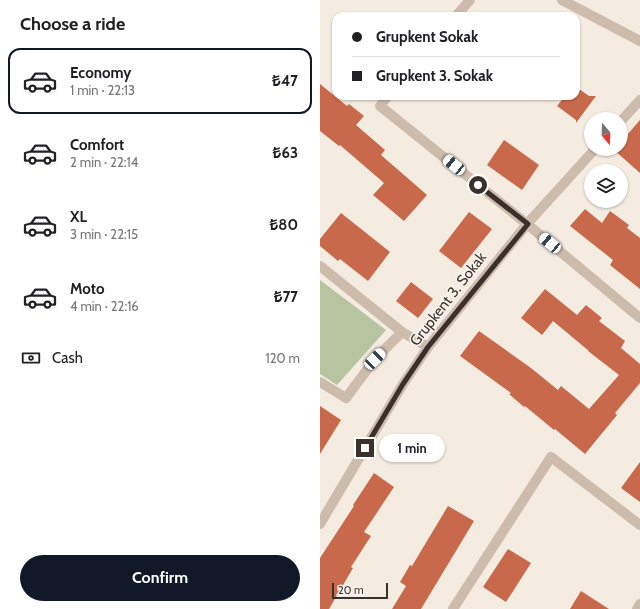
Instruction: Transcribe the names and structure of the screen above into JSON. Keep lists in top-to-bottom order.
{
  "streets": {
    "street": ["Grupkent 3. Sokak"]
  },
  "scale_bar": "20 m",
  "north": "bottom",
  "page": {
    "heading": "Choose a ride",
    "banner": ["Grupkent Sokak", "Grupkent 3. Sokak"],
    "list": [
      {
        "name": "Economy",
        "note": "1 min · 22:13",
        "value": "₺47"
      },
      {
        "name": "Comfort",
        "note": "2 min · 22:14",
        "value": "₺63"
      },
      {
        "name": "XL",
        "note": "3 min · 22:15",
        "value": "₺80"
      },
      {
        "name": "Moto",
        "note": "4 min · 22:16",
        "value": "₺77"
      }
    ],
    "pay": ["Cash", "120 m"],
    "bubble": "1 min",
    "buttons": "Confirm",
    "scale": "20 m"
  }
}
